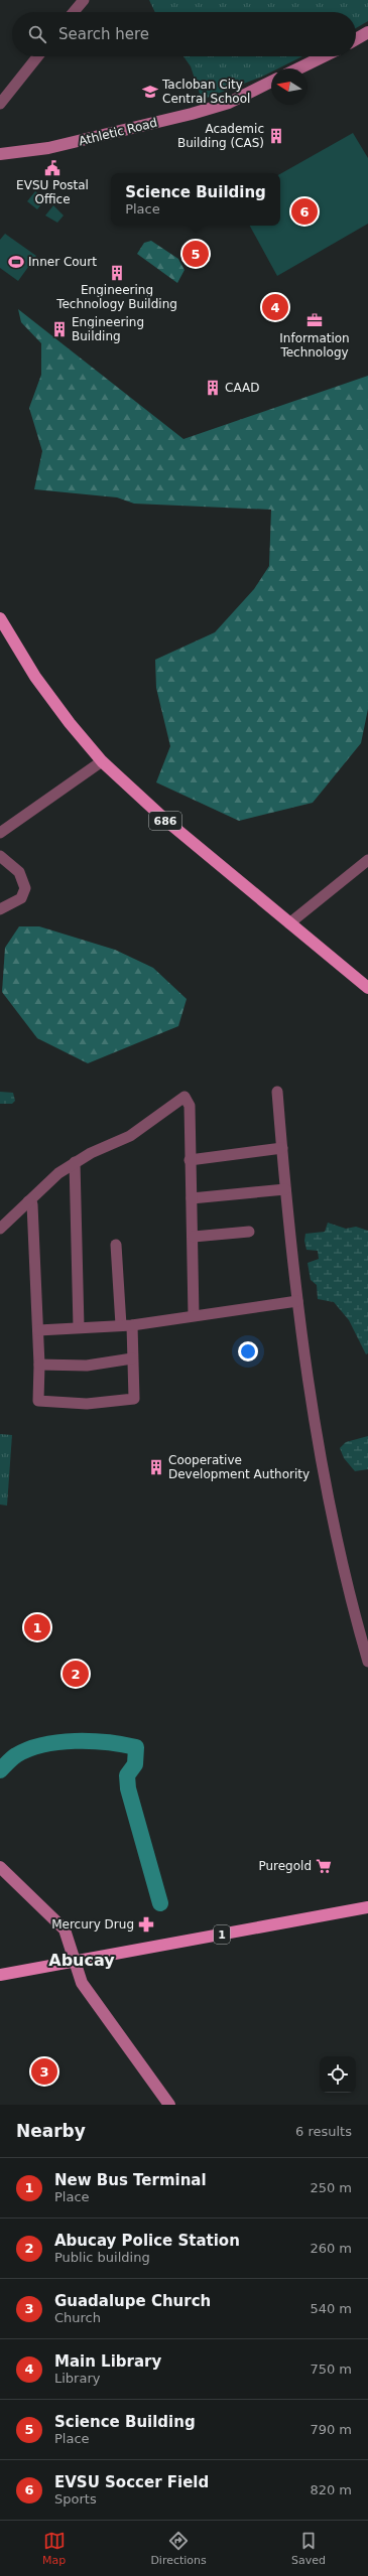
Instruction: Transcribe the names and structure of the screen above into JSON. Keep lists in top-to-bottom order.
{
  "streets": {
    "main road": ["686", "1"],
    "street": ["Athletic Road"]
  },
  "districts": ["Abucay"],
  "places": {
    "school or university": ["Tacloban City Central School"],
    "building": [
      "Academic Building (CAS)",
      "Engineering Technology Building",
      "Engineering Building",
      "CAAD",
      "Cooperative Development Authority"
    ],
    "public building": ["EVSU Postal Office"],
    "sports": ["Inner Court"],
    "office": ["Information Technology"],
    "supermarket": ["Puregold"],
    "pharmacy": ["Mercury Drug"]
  },
  "north": "left",
  "page": {
    "search": "Search here",
    "popup": ["Science Building", "Place"],
    "pins": [
      "6",
      "5",
      "4",
      "1",
      "2",
      "3"
    ],
    "heading": ["Nearby", "6 results"],
    "list": [
      {
        "mark": "1",
        "name": "New Bus Terminal",
        "note": "Place",
        "value": "250 m"
      },
      {
        "mark": "2",
        "name": "Abucay Police Station",
        "note": "Public building",
        "value": "260 m"
      },
      {
        "mark": "3",
        "name": "Guadalupe Church",
        "note": "Church",
        "value": "540 m"
      },
      {
        "mark": "4",
        "name": "Main Library",
        "note": "Library",
        "value": "750 m"
      },
      {
        "mark": "5",
        "name": "Science Building",
        "note": "Place",
        "value": "790 m"
      },
      {
        "mark": "6",
        "name": "EVSU Soccer Field",
        "note": "Sports",
        "value": "820 m"
      }
    ],
    "nav": ["Map", "Directions", "Saved"]
  }
}
